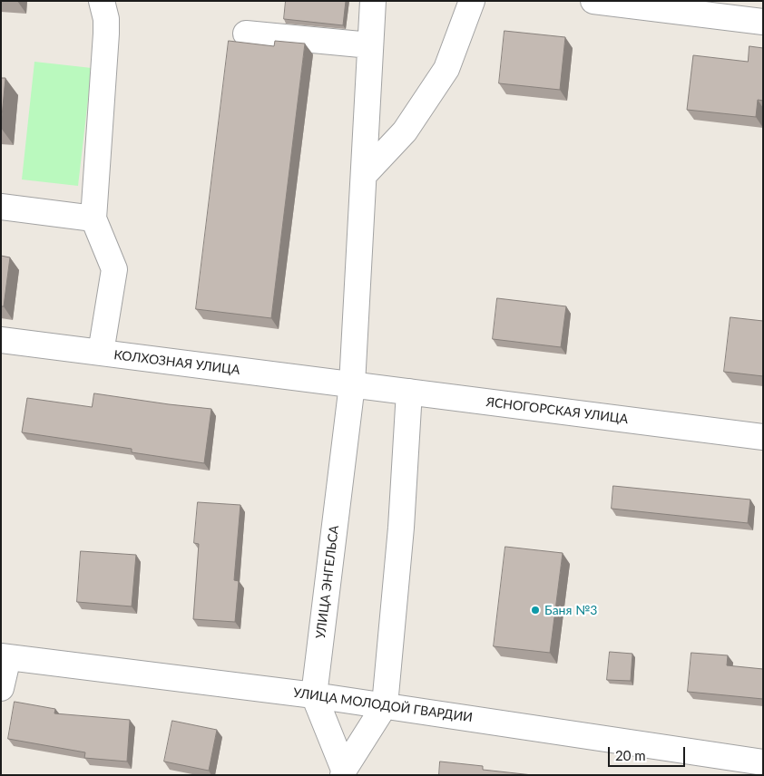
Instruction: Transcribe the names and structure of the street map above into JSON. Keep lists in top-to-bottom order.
{
  "streets": {
    "street": [
      "КОЛХОЗНАЯ УЛИЦА",
      "ЯСНОГОРСКАЯ УЛИЦА",
      "УЛИЦА ЭНГЕЛЬСА",
      "УЛИЦА МОЛОДОЙ ГВАРДИИ"
    ]
  },
  "crossings": [
    ["КОЛХОЗНАЯ УЛИЦА", "ЯСНОГОРСКАЯ УЛИЦА"],
    ["КОЛХОЗНАЯ УЛИЦА", "УЛИЦА ЭНГЕЛЬСА"],
    ["ЯСНОГОРСКАЯ УЛИЦА", "УЛИЦА ЭНГЕЛЬСА"],
    ["УЛИЦА ЭНГЕЛЬСА", "УЛИЦА МОЛОДОЙ ГВАРДИИ"]
  ],
  "places": ["Баня №3"],
  "scale_bar": "20 m"
}
